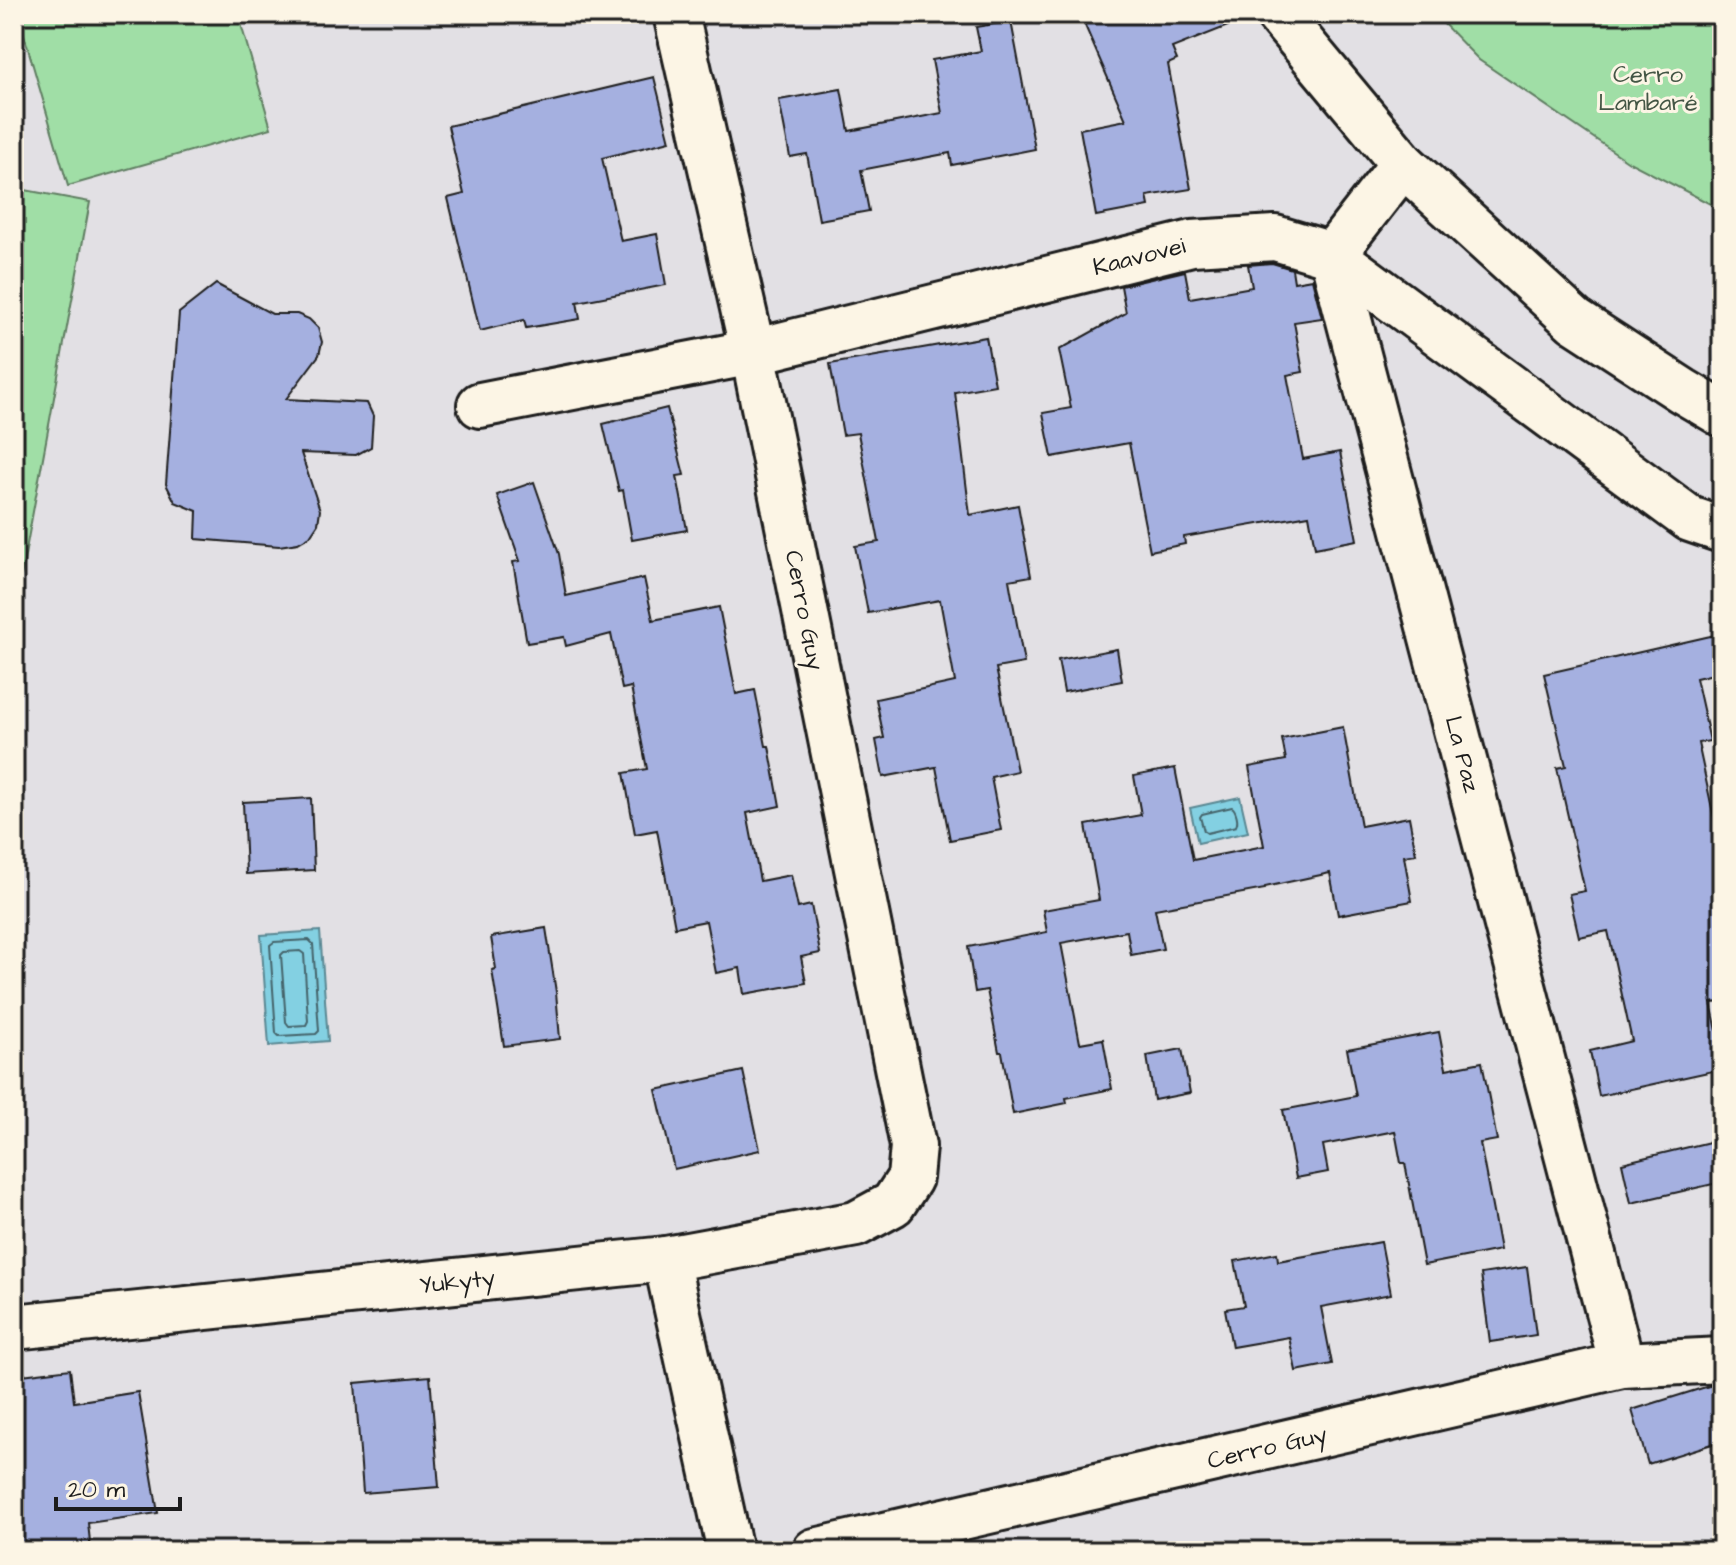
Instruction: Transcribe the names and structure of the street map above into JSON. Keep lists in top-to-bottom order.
{
  "streets": {
    "street": [
      "Kaavovei",
      "Cerro Guy",
      "La Paz",
      "Yukyty"
    ]
  },
  "crossings": [
    ["Kaavovei", "Cerro Guy"],
    ["Kaavovei", "La Paz"],
    ["Cerro Guy", "La Paz"],
    ["Cerro Guy", "Yukyty"]
  ],
  "parks": ["Cerro Lambaré"],
  "scale_bar": "20 m"
}
